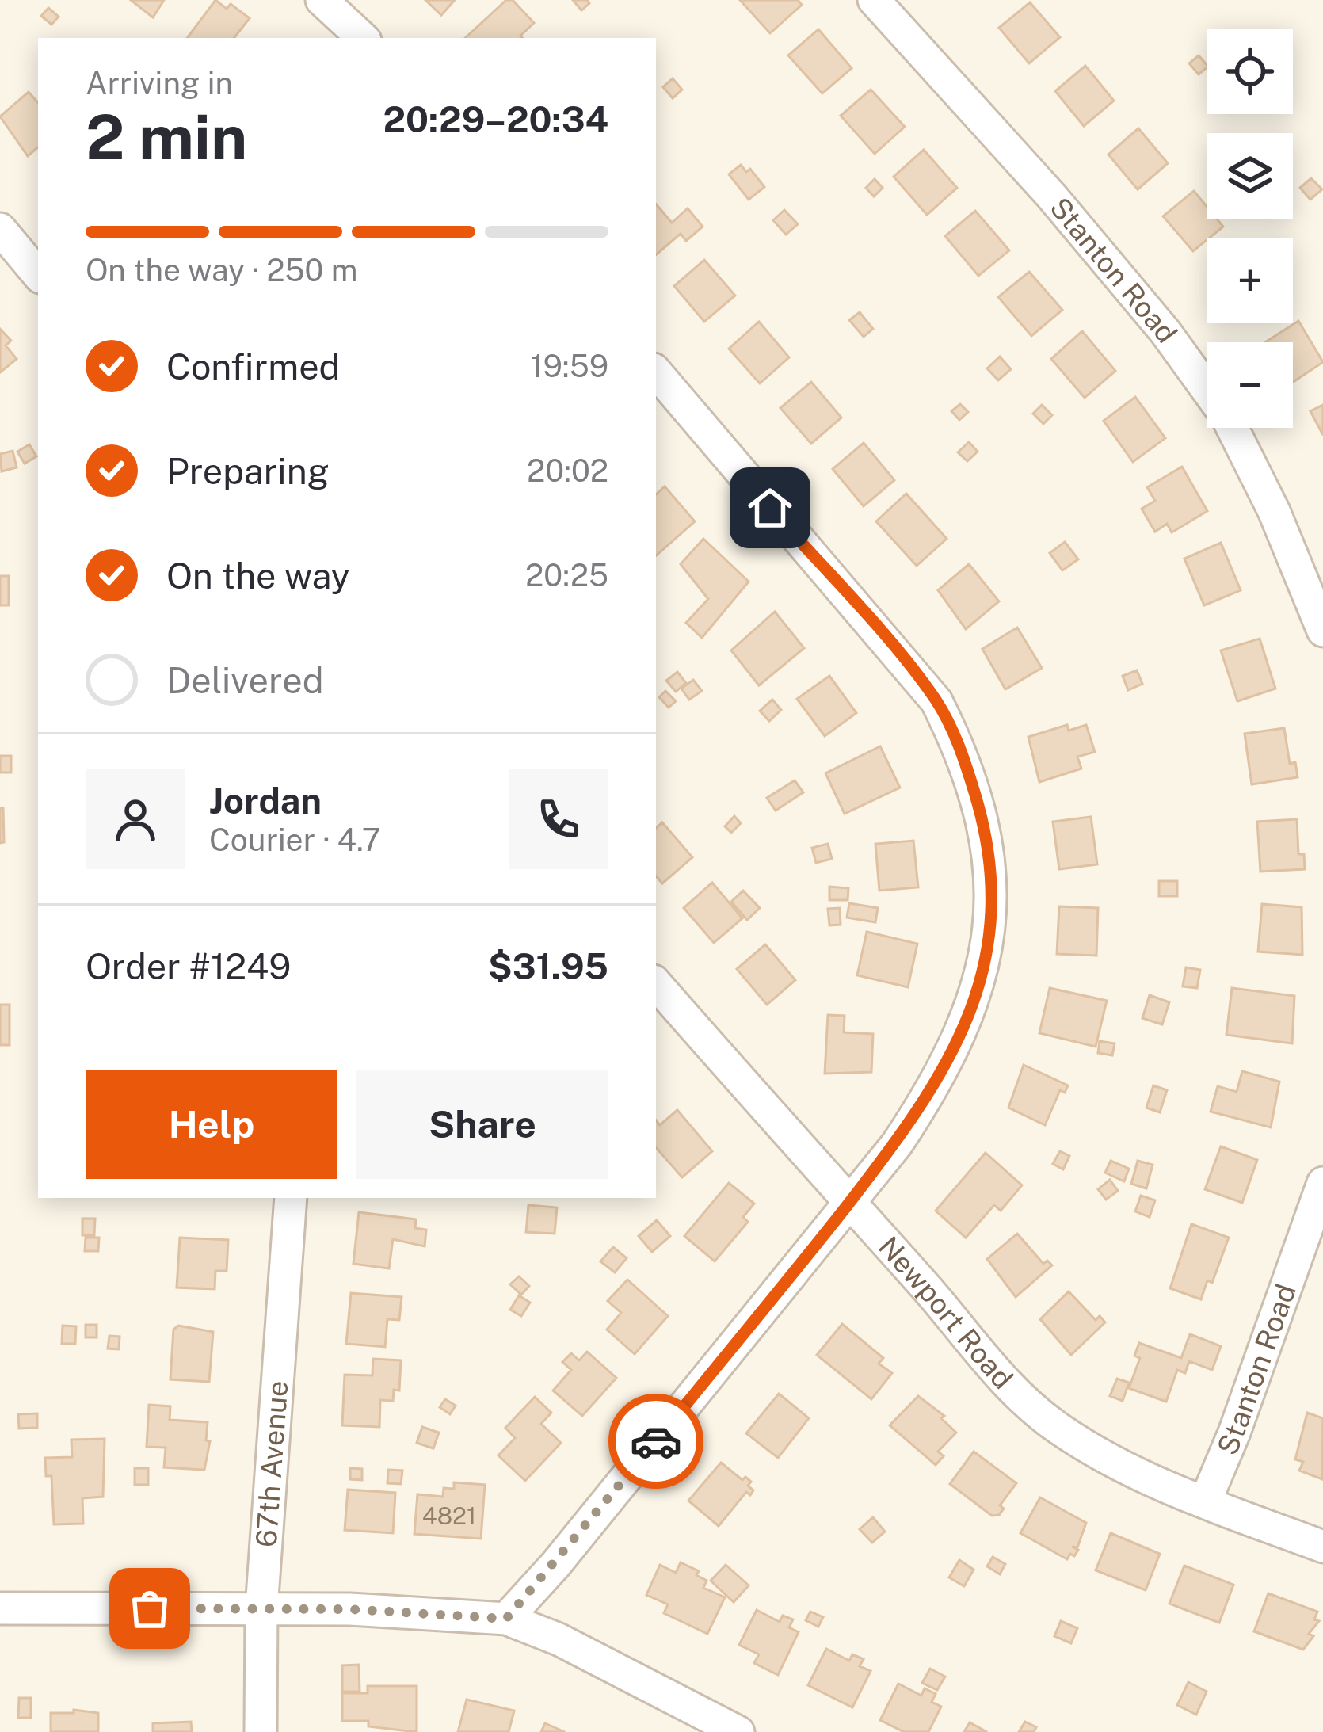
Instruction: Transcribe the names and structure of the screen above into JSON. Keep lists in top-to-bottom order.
{
  "streets": {
    "street": ["Stanton Road", "Newport Road", "67th Avenue"]
  },
  "crossings": [
    ["Stanton Road", "Newport Road"]
  ],
  "house_numbers": ["4821"],
  "page": {
    "map_buttons": ["+", "−"],
    "heading": ["2 min", "Arriving in", "20:29–20:34"],
    "panel": [
      "Jordan",
      "Courier · 4.7",
      "Order #1249",
      "$31.95"
    ],
    "bar": "On the way · 250 m",
    "list": [
      ["Confirmed", "19:59"],
      ["Preparing", "20:02"],
      ["On the way", "20:25"],
      "Delivered"
    ],
    "buttons": ["Help", "Share"]
  }
}
